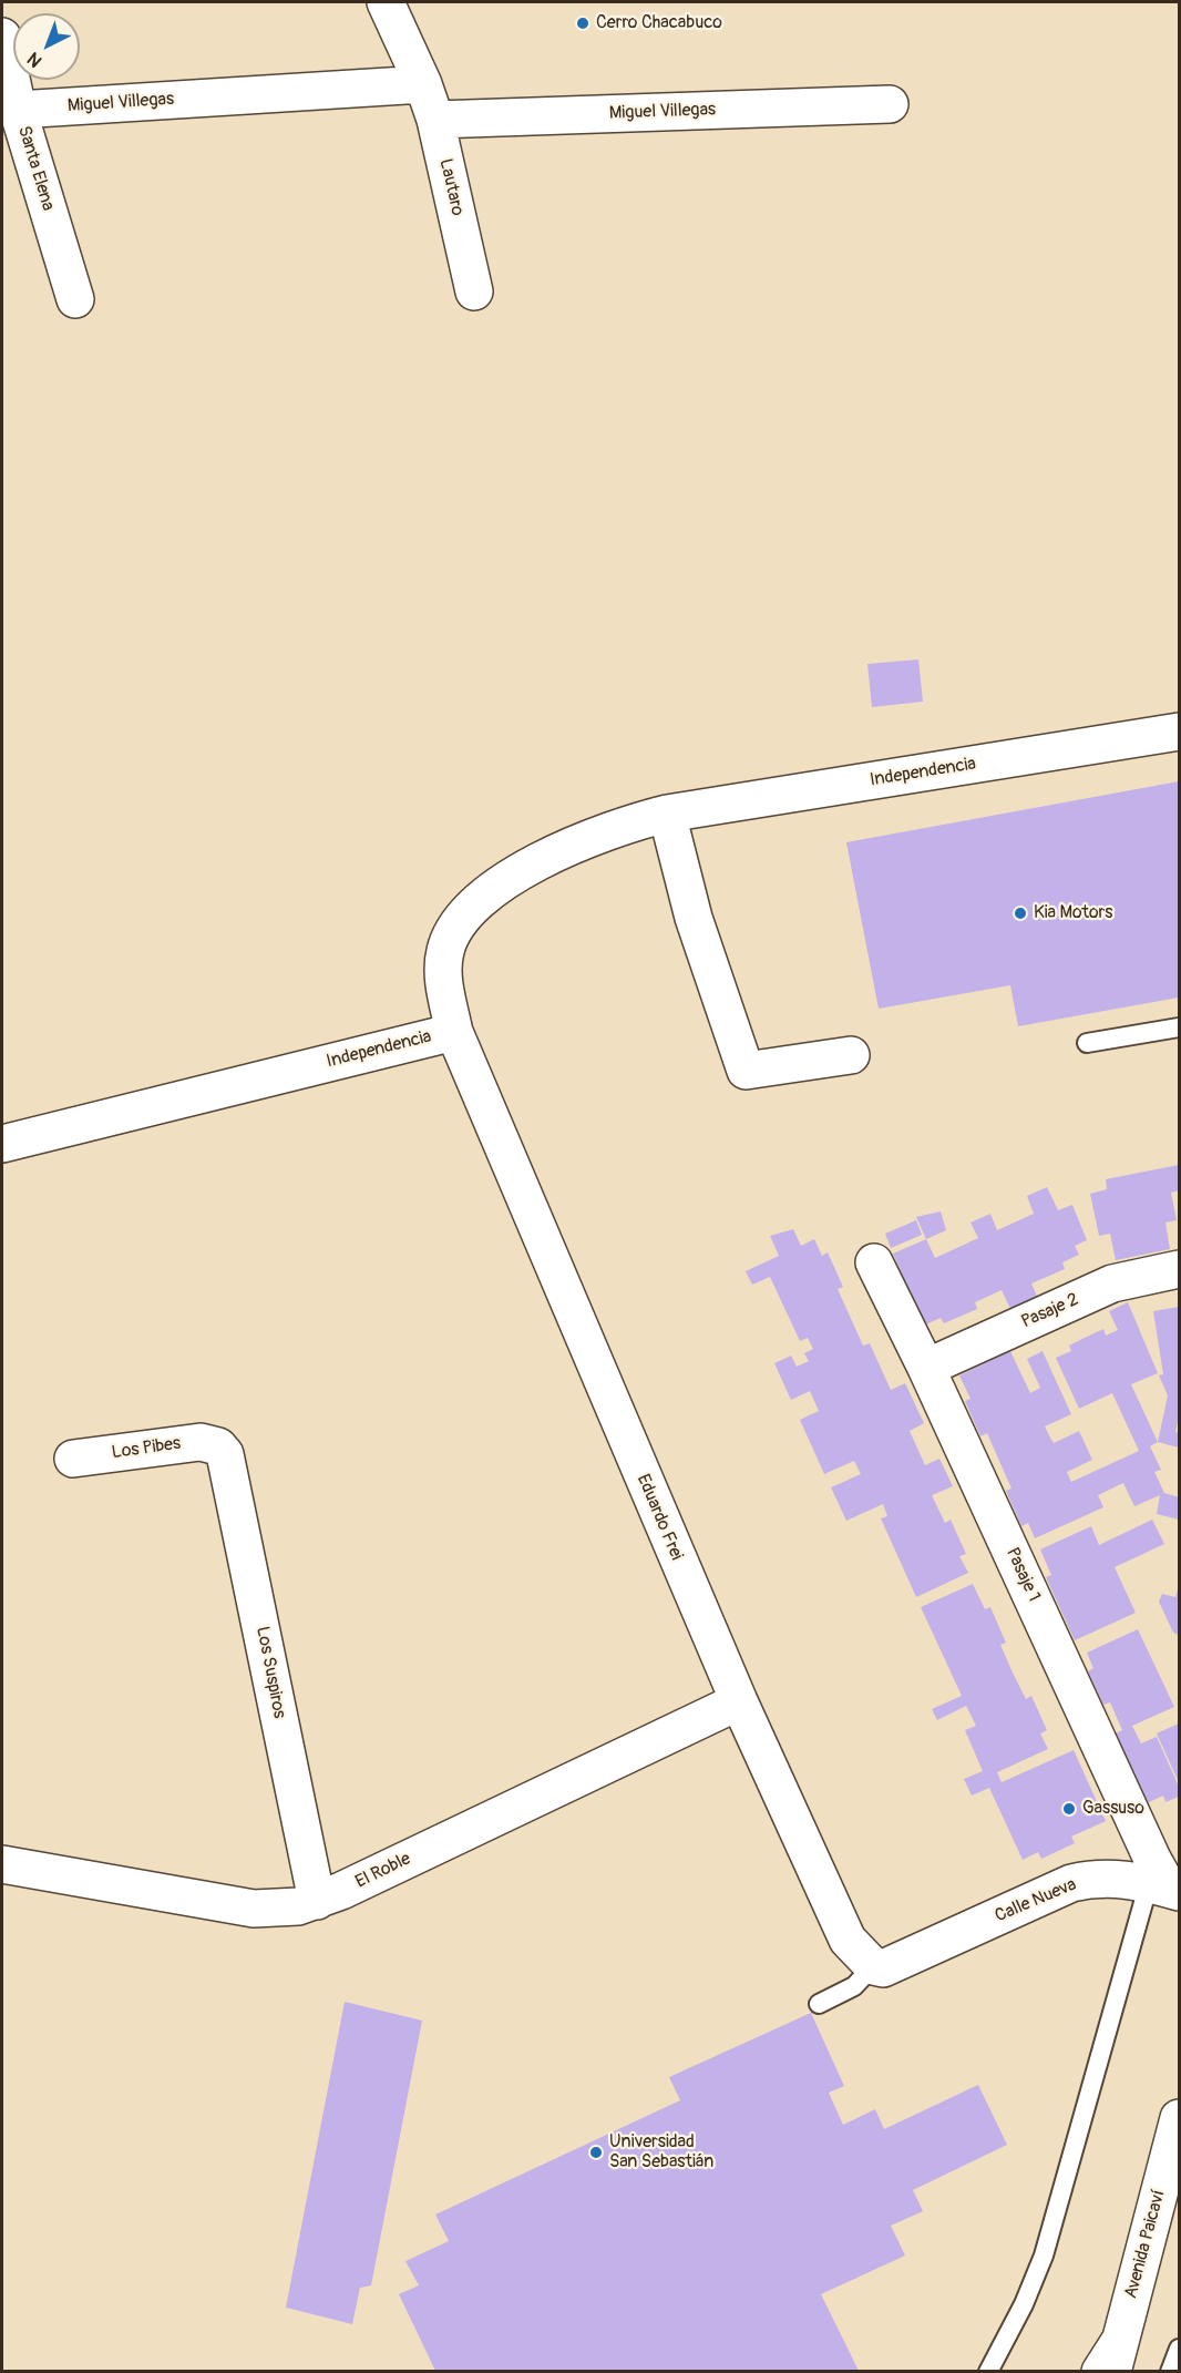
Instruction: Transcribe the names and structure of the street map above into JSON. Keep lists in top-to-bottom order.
{
  "streets": {
    "street": [
      "Miguel Villegas",
      "Santa Elena",
      "Lautaro",
      "Independencia",
      "Pasaje 2",
      "Los Pibes",
      "Eduardo Frei",
      "Pasaje 1",
      "Los Suspiros",
      "El Roble",
      "Calle Nueva",
      "Avenida Paicaví"
    ]
  },
  "crossings": [
    ["Miguel Villegas", "Santa Elena"],
    ["Miguel Villegas", "Lautaro"],
    ["Independencia", "Eduardo Frei"],
    ["Pasaje 2", "Pasaje 1"],
    ["Los Pibes", "Los Suspiros"],
    ["Eduardo Frei", "El Roble"],
    ["Eduardo Frei", "Calle Nueva"],
    ["Pasaje 1", "Calle Nueva"],
    ["Los Suspiros", "El Roble"]
  ],
  "places": [
    "Cerro Chacabuco",
    "Kia Motors",
    "Gassuso",
    "Universidad San Sebastián"
  ],
  "north": "bottom left"
}
